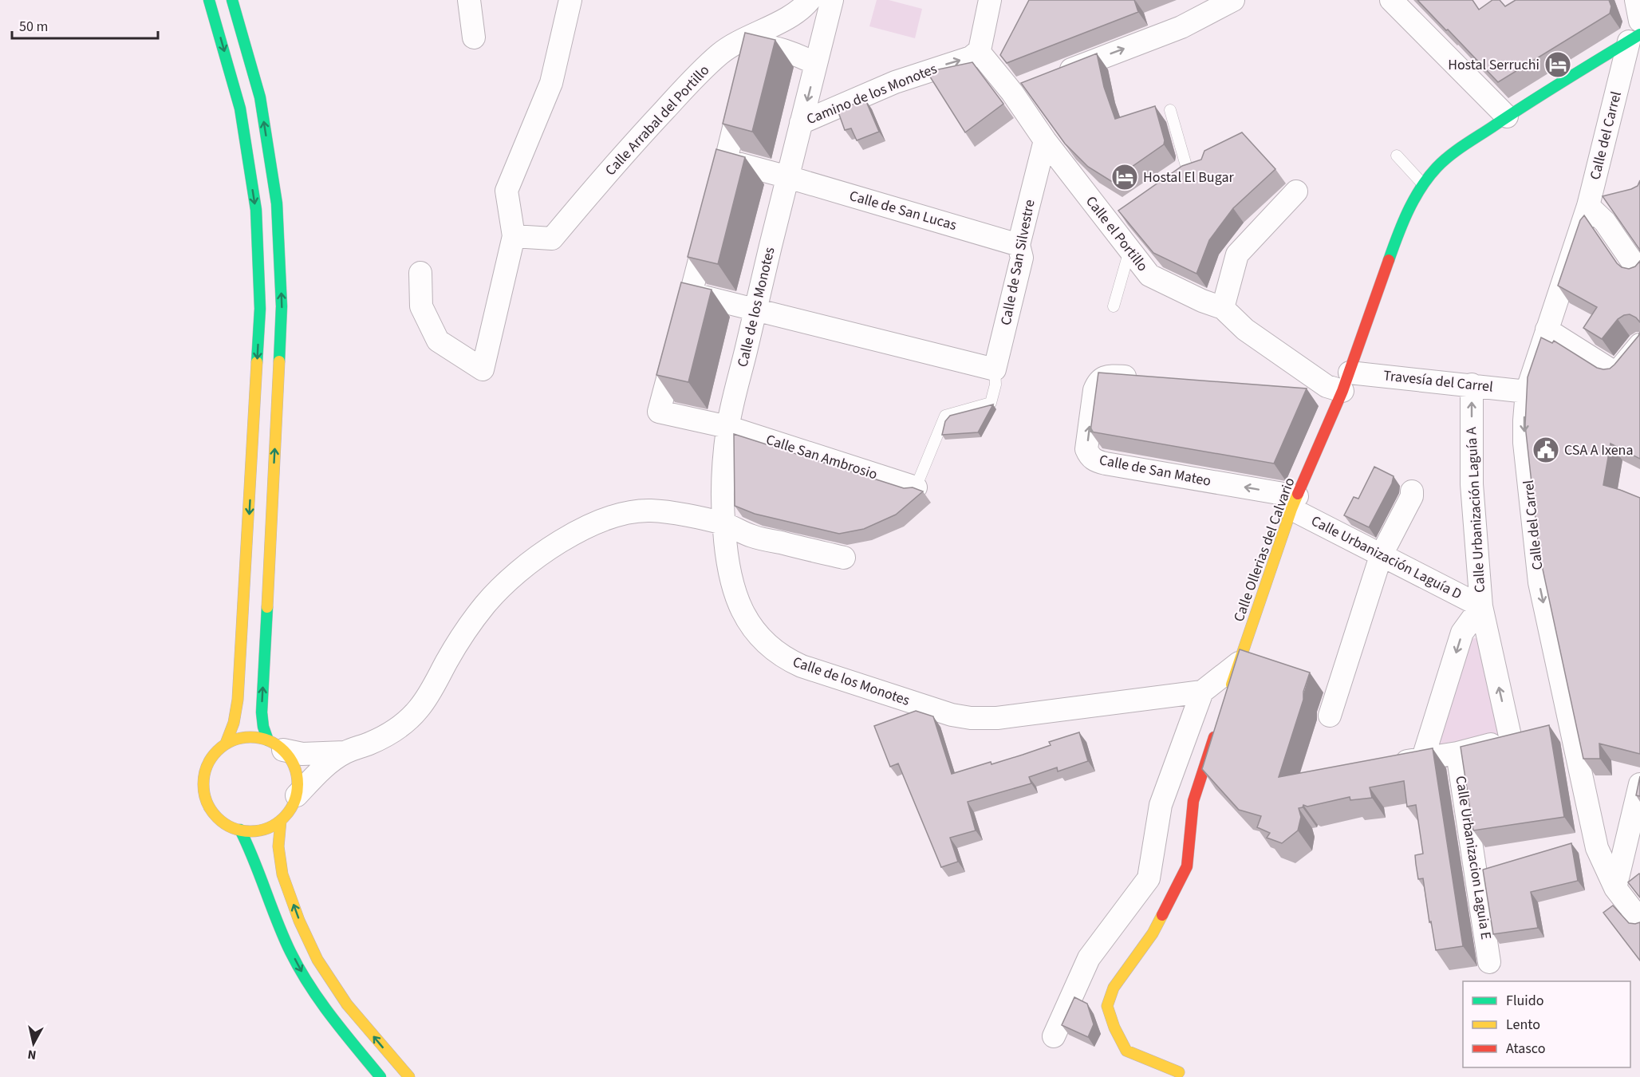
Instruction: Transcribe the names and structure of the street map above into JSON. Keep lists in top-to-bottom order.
{
  "streets": {
    "main road": ["Calle Ollerias del Calvario"],
    "street": [
      "Camino de los Monotes",
      "Calle Arrabal del Portillo",
      "Calle del Carrel",
      "Calle de San Lucas",
      "Calle el Portillo",
      "Calle de San Silvestre",
      "Calle de los Monotes",
      "Travesía del Carrel",
      "Calle San Ambrosio",
      "Calle de San Mateo",
      "Calle Urbanización Laguía A",
      "Calle Urbanización Laguía D",
      "Calle Urbanizacion Laguia E"
    ]
  },
  "crossings": [
    ["Camino de los Monotes", "Calle el Portillo"],
    ["Camino de los Monotes", "Calle de los Monotes"],
    ["Calle del Carrel", "Travesía del Carrel"],
    ["Calle del Carrel", "Calle Ollerias del Calvario"],
    ["Calle de San Lucas", "Calle de San Silvestre"],
    ["Calle de San Lucas", "Calle de los Monotes"],
    ["Calle el Portillo", "Calle de San Silvestre"],
    ["Calle el Portillo", "Travesía del Carrel"],
    ["Calle el Portillo", "Calle Ollerias del Calvario"],
    ["Calle de San Silvestre", "Calle San Ambrosio"],
    ["Calle de los Monotes", "Calle San Ambrosio"],
    ["Travesía del Carrel", "Calle Urbanización Laguía A"],
    ["Travesía del Carrel", "Calle Ollerias del Calvario"],
    ["Calle de San Mateo", "Calle Ollerias del Calvario"],
    ["Calle de San Mateo", "Calle Urbanización Laguía D"],
    ["Calle Urbanización Laguía A", "Calle Urbanización Laguía D"],
    ["Calle Urbanización Laguía A", "Calle Urbanizacion Laguia E"],
    ["Calle Ollerias del Calvario", "Calle Urbanización Laguía D"]
  ],
  "one_way": ["Calle del Carrel"],
  "places": {
    "hotel": ["Hostal Serruchi", "Hostal El Bugar"],
    "public building": ["CSA A Ixena"]
  },
  "legend": ["Fluido", "Lento", "Atasco"],
  "scale_bar": "50 m",
  "north": "bottom"
}
